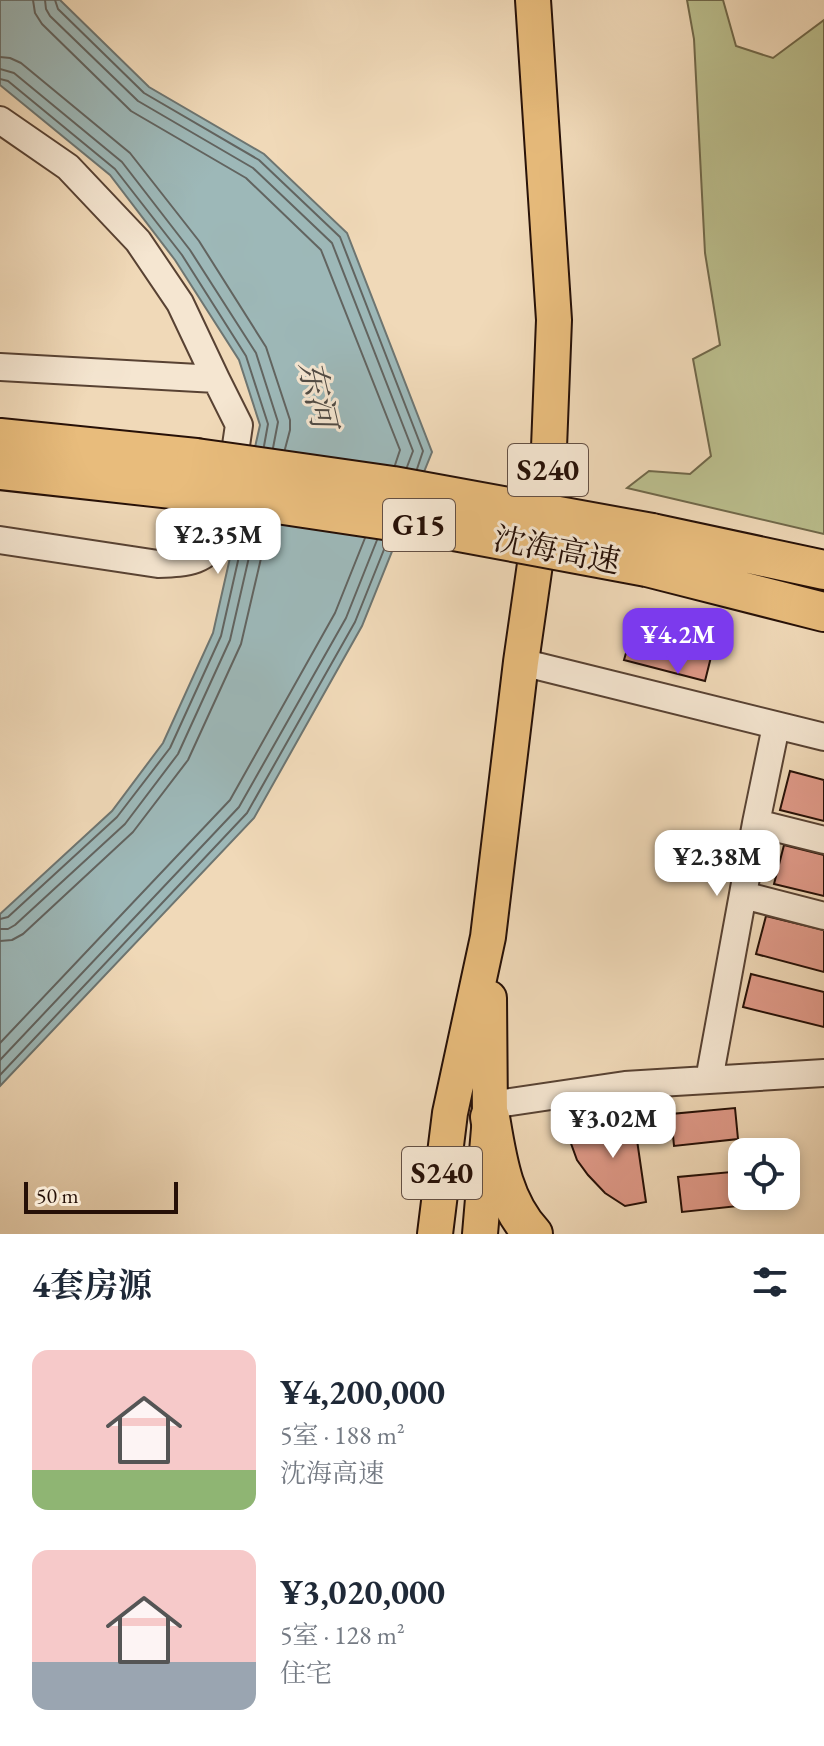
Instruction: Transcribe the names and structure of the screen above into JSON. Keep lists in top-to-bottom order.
{
  "streets": {
    "highway": ["G15", "沈海高速"],
    "main road": ["S240"]
  },
  "water": ["东河"],
  "scale_bar": "50 m",
  "page": {
    "price": [
      "¥2.35M",
      "¥4.2M",
      "¥2.38M",
      "¥3.02M"
    ],
    "scale": "50 m",
    "heading": "4套房源",
    "list": [
      {
        "name": "¥4,200,000",
        "note": "5室 · 188 m² · 沈海高速"
      },
      {
        "name": "¥3,020,000",
        "note": "5室 · 128 m² · 住宅"
      }
    ]
  }
}
